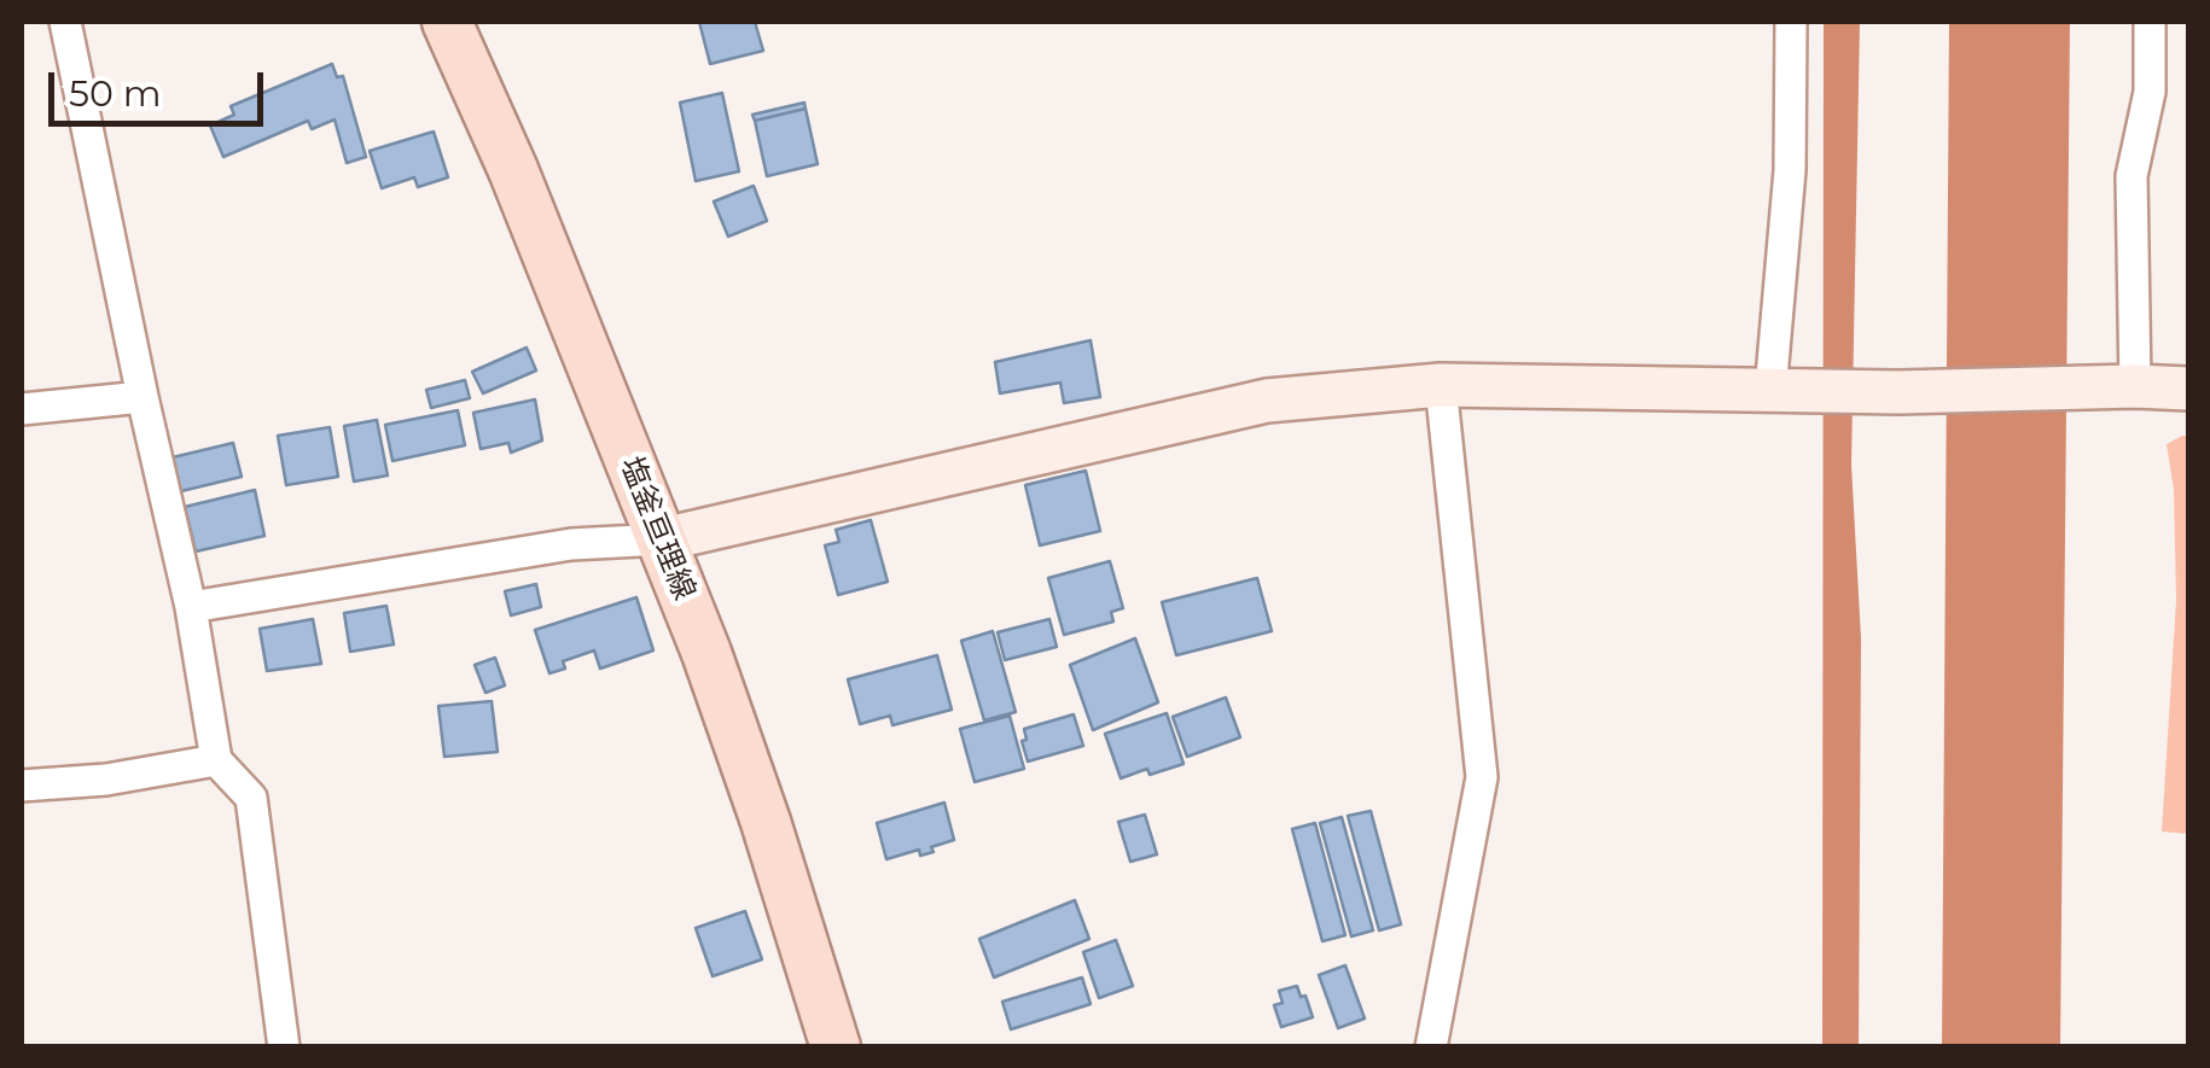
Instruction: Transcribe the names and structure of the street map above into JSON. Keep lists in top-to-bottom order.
{
  "streets": {
    "main road": ["塩釜亘理線"]
  },
  "scale_bar": "50 m"
}
